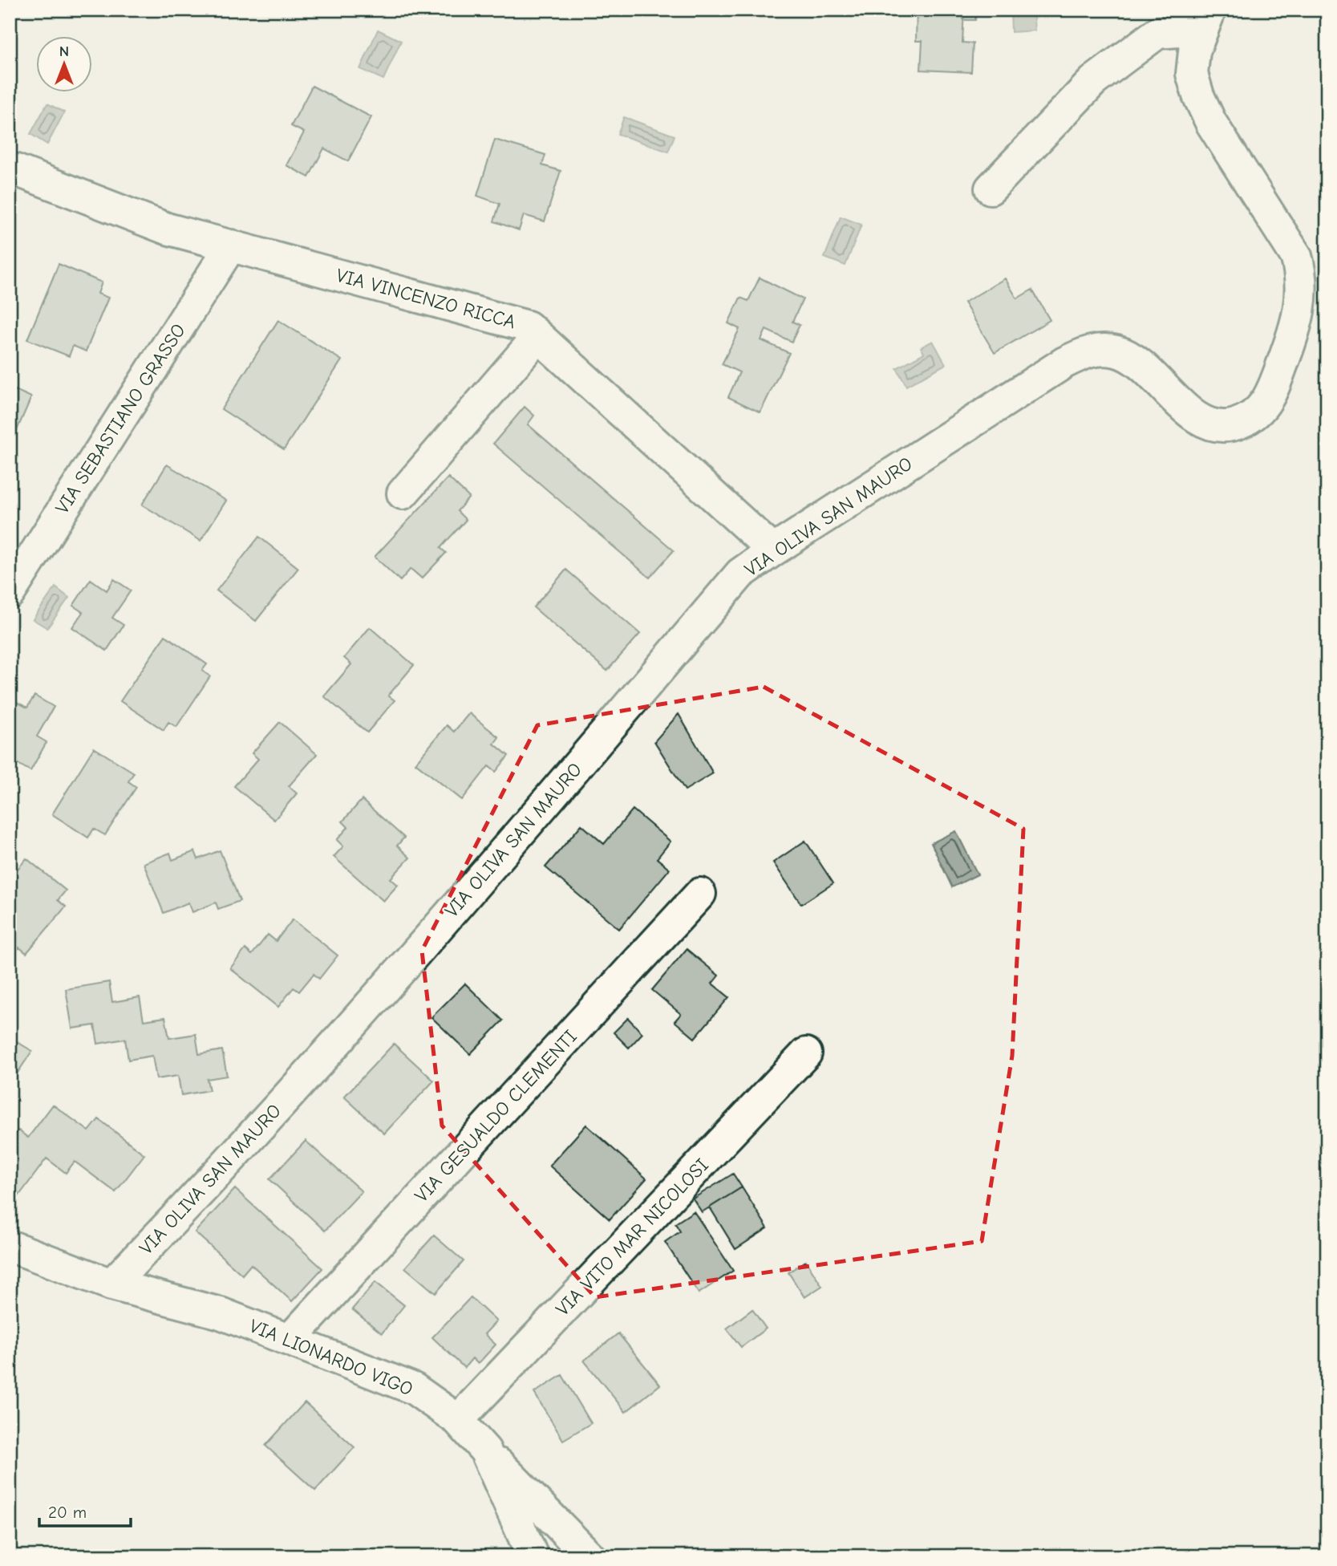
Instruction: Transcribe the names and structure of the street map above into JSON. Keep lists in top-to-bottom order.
{
  "streets": {
    "street": [
      "VIA VINCENZO RICCA",
      "VIA SEBASTIANO GRASSO",
      "VIA OLIVA SAN MAURO",
      "VIA GESUALDO CLEMENTI",
      "VIA VITO MAR NICOLOSI",
      "VIA LIONARDO VIGO"
    ]
  },
  "crossings": [
    ["VIA VINCENZO RICCA", "VIA SEBASTIANO GRASSO"],
    ["VIA VINCENZO RICCA", "VIA OLIVA SAN MAURO"],
    ["VIA OLIVA SAN MAURO", "VIA LIONARDO VIGO"],
    ["VIA GESUALDO CLEMENTI", "VIA LIONARDO VIGO"],
    ["VIA VITO MAR NICOLOSI", "VIA LIONARDO VIGO"]
  ],
  "scale_bar": "20 m",
  "north": "top"
}
